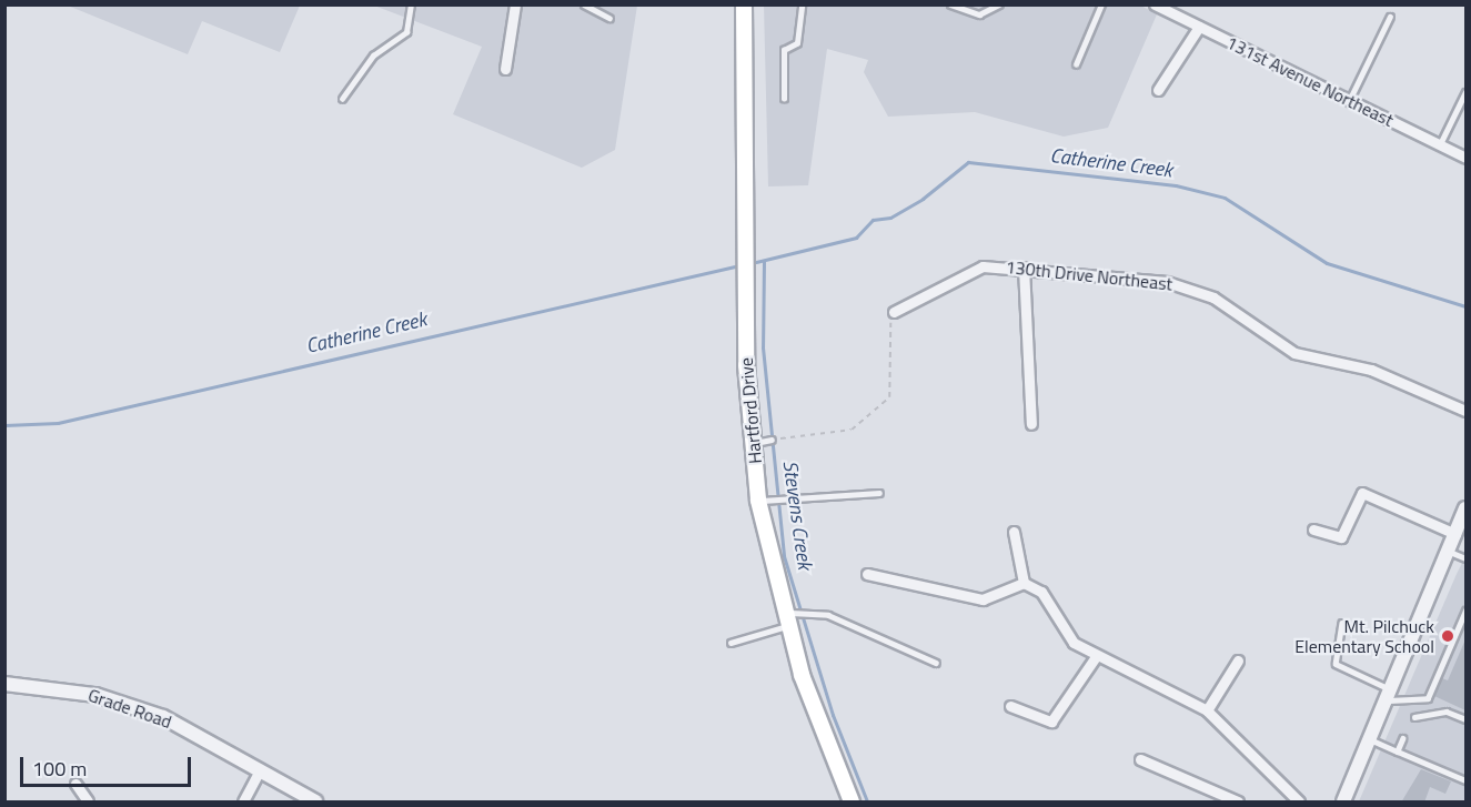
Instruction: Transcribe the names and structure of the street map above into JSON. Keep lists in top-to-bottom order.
{
  "streets": {
    "main road": ["Hartford Drive"],
    "street": ["131st Avenue Northeast", "130th Drive Northeast", "Grade Road"]
  },
  "water": ["Catherine Creek", "Stevens Creek"],
  "places": ["Mt. Pilchuck Elementary School"],
  "scale_bar": "100 m"
}
